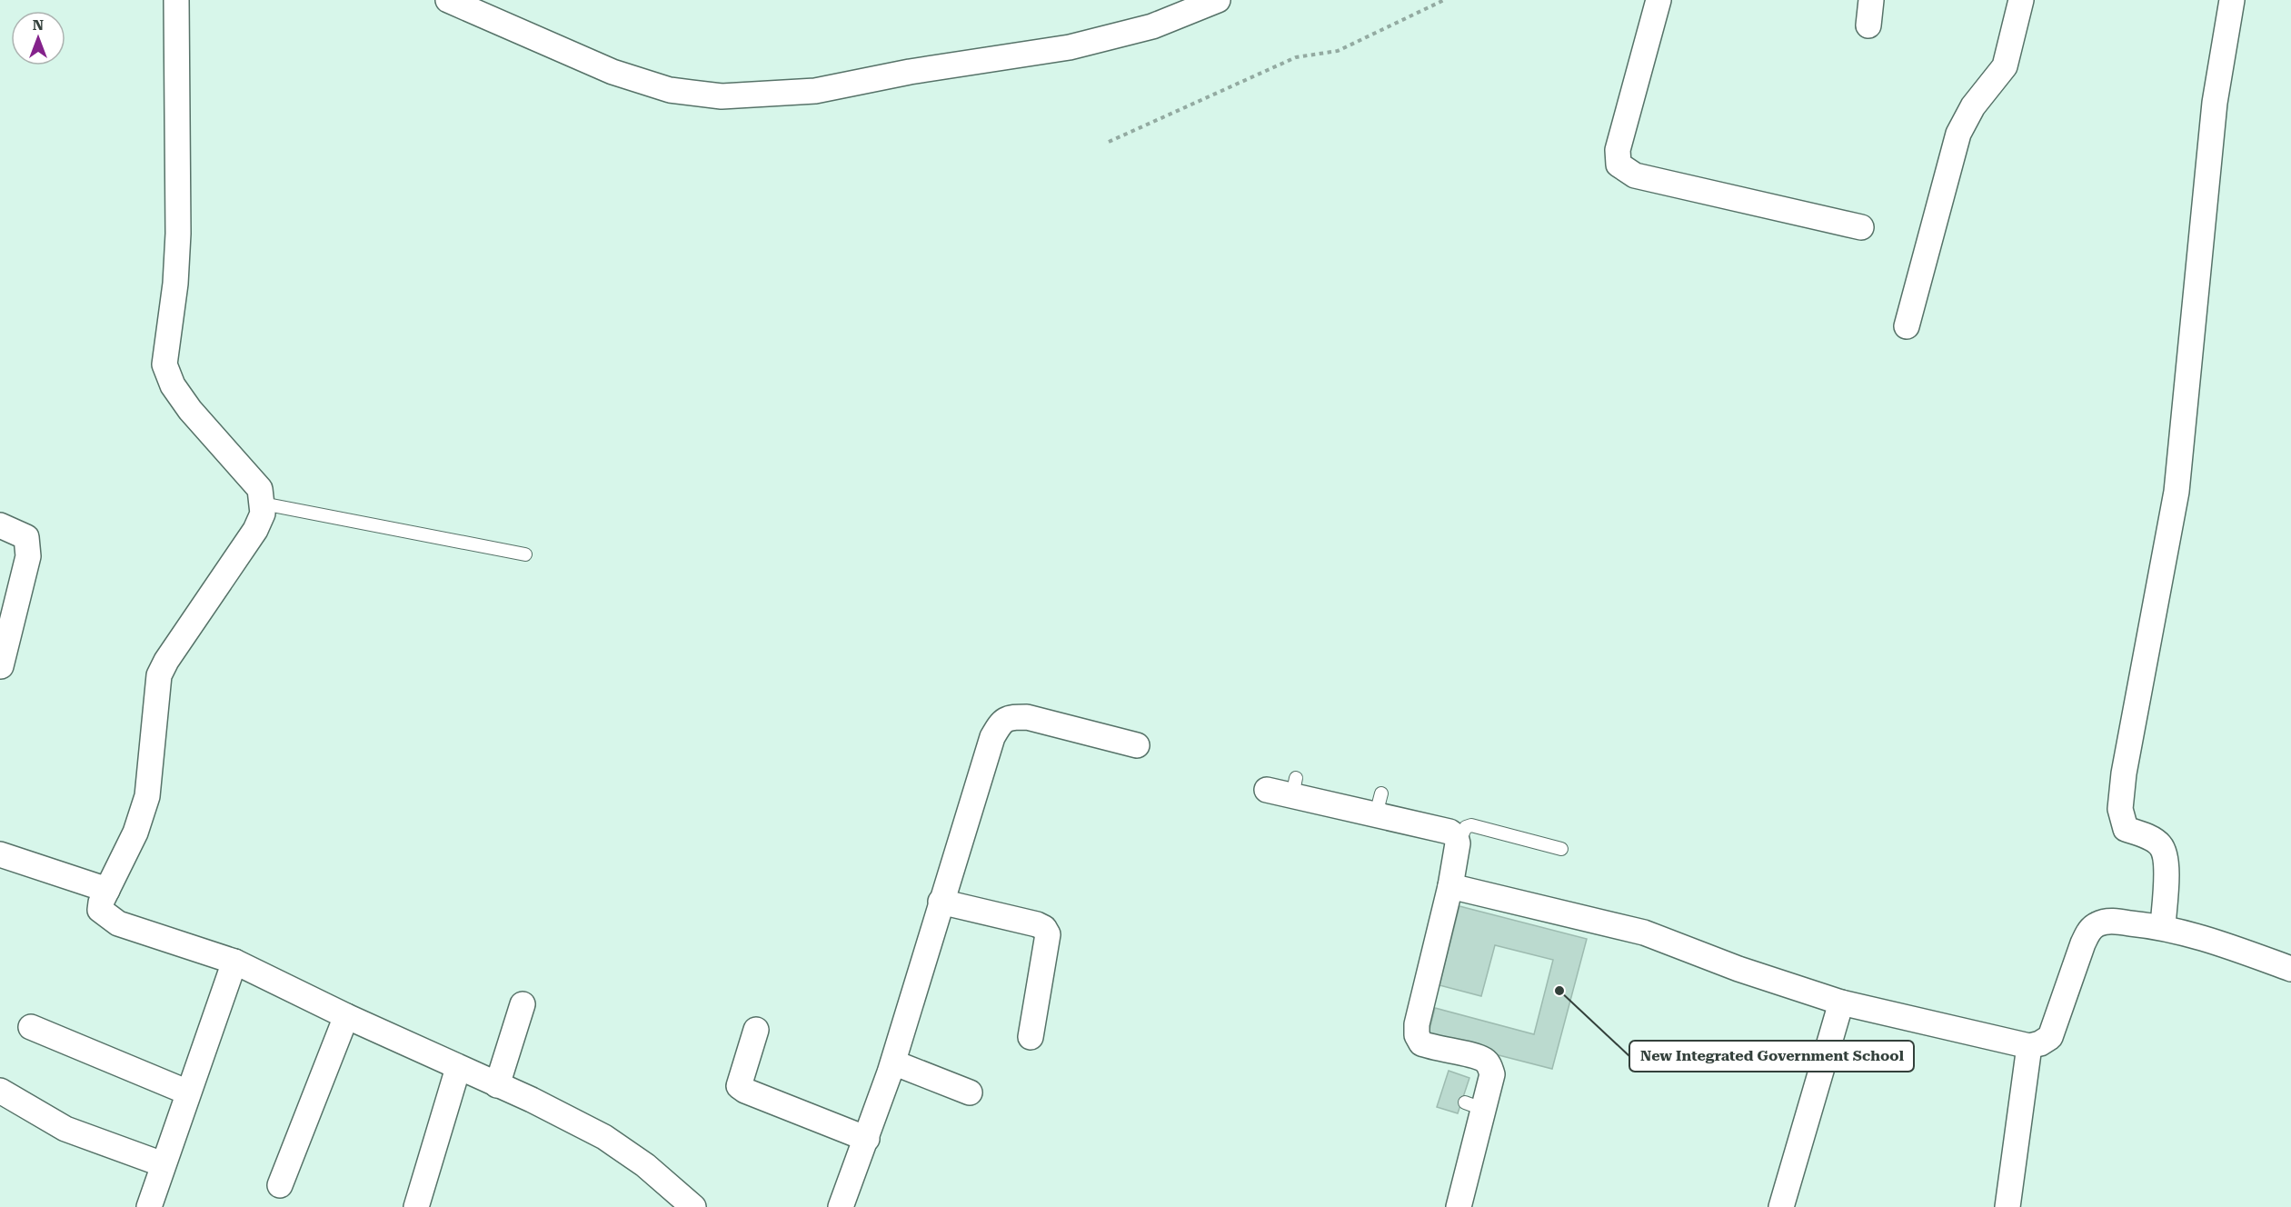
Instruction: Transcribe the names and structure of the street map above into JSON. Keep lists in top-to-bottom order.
{
  "places": ["New Integrated Government School"],
  "north": "top"
}
